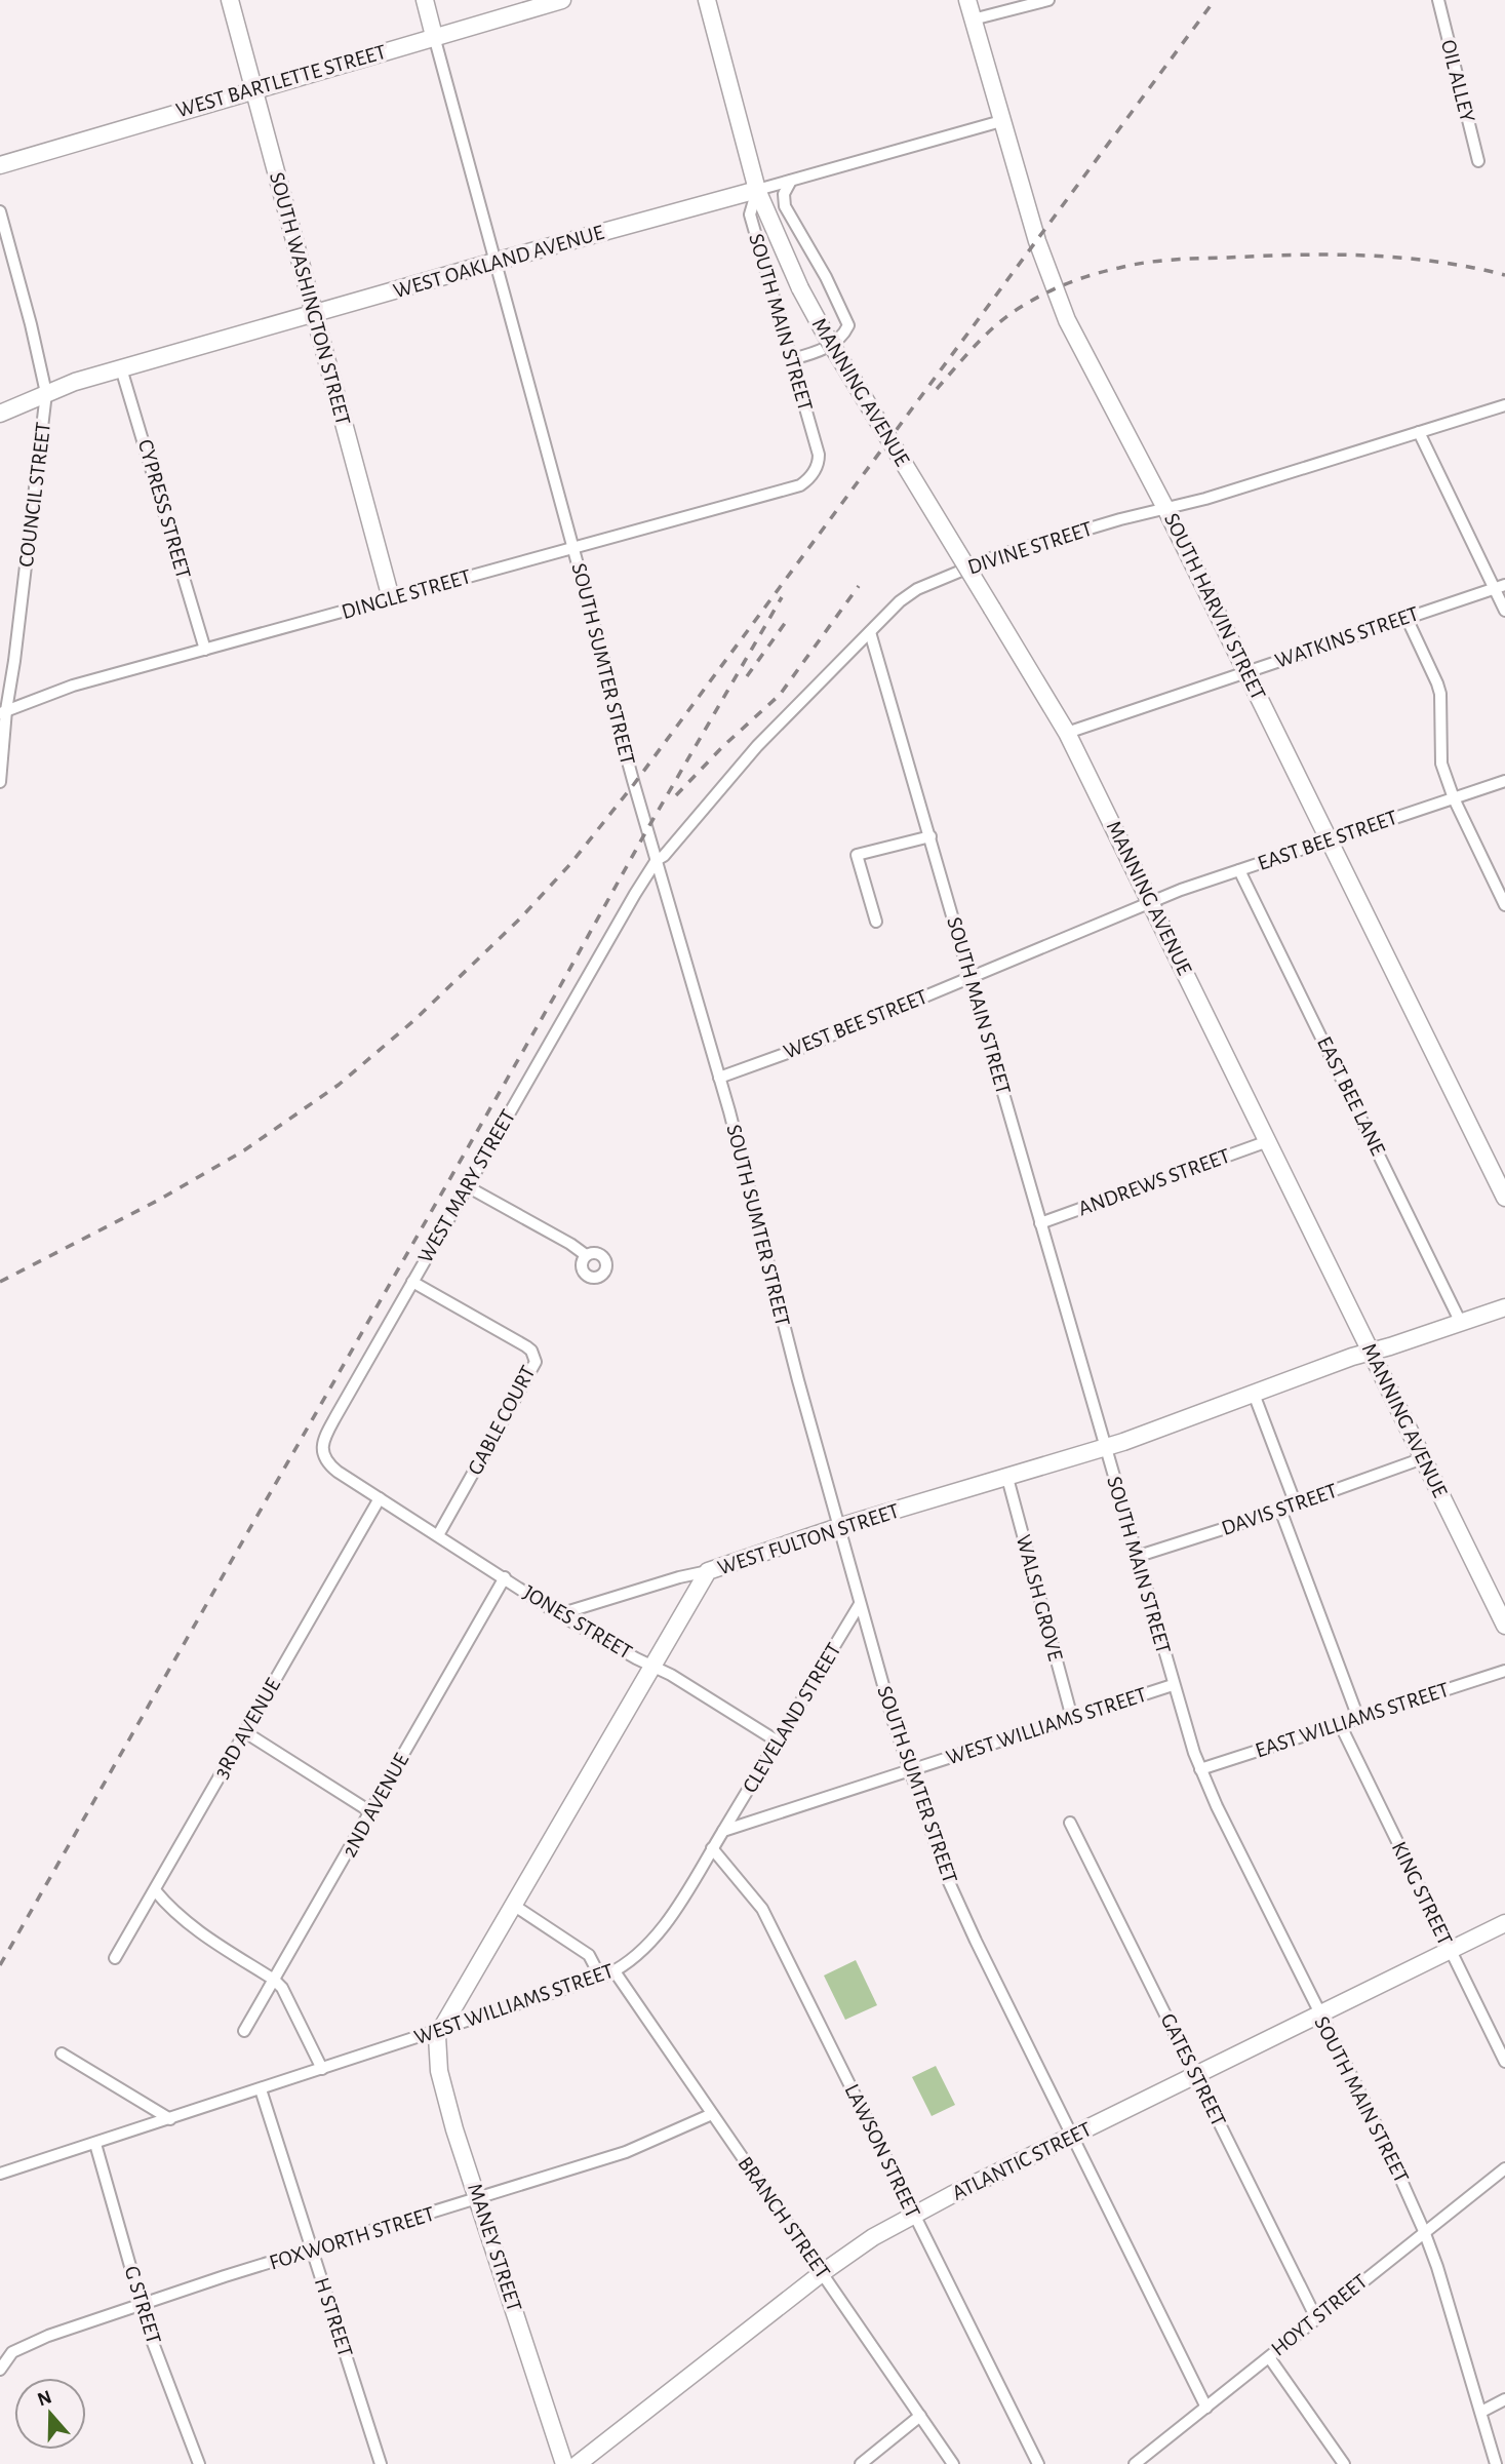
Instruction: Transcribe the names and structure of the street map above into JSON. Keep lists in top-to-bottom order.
{
  "streets": {
    "street": [
      "WEST BARTLETTE STREET",
      "OIL ALLEY",
      "WEST OAKLAND AVENUE",
      "SOUTH WASHINGTON STREET",
      "SOUTH MAIN STREET",
      "MANNING AVENUE",
      "COUNCIL STREET",
      "CYPRESS STREET",
      "DIVINE STREET",
      "DINGLE STREET",
      "SOUTH HARVIN STREET",
      "WATKINS STREET",
      "SOUTH SUMTER STREET",
      "EAST BEE STREET",
      "WEST BEE STREET",
      "EAST BEE LANE",
      "ANDREWS STREET",
      "WEST MARY STREET",
      "GABLE COURT",
      "DAVIS STREET",
      "WEST FULTON STREET",
      "WALSH GROVE",
      "JONES STREET",
      "CLEVELAND STREET",
      "EAST WILLIAMS STREET",
      "WEST WILLIAMS STREET",
      "3RD AVENUE",
      "2ND AVENUE",
      "KING STREET",
      "GATES STREET",
      "LAWSON STREET",
      "ATLANTIC STREET",
      "BRANCH STREET",
      "FOXWORTH STREET",
      "MANEY STREET",
      "G STREET",
      "HOYT STREET",
      "H STREET"
    ]
  },
  "crossings": [
    ["WEST BARTLETTE STREET", "SOUTH WASHINGTON STREET"],
    ["WEST BARTLETTE STREET", "SOUTH SUMTER STREET"],
    ["WEST OAKLAND AVENUE", "SOUTH WASHINGTON STREET"],
    ["WEST OAKLAND AVENUE", "SOUTH MAIN STREET"],
    ["WEST OAKLAND AVENUE", "MANNING AVENUE"],
    ["WEST OAKLAND AVENUE", "COUNCIL STREET"],
    ["WEST OAKLAND AVENUE", "CYPRESS STREET"],
    ["WEST OAKLAND AVENUE", "SOUTH HARVIN STREET"],
    ["WEST OAKLAND AVENUE", "SOUTH SUMTER STREET"],
    ["SOUTH WASHINGTON STREET", "DINGLE STREET"],
    ["SOUTH MAIN STREET", "MANNING AVENUE"],
    ["SOUTH MAIN STREET", "DIVINE STREET"],
    ["SOUTH MAIN STREET", "DINGLE STREET"],
    ["SOUTH MAIN STREET", "WEST BEE STREET"],
    ["SOUTH MAIN STREET", "ANDREWS STREET"],
    ["SOUTH MAIN STREET", "DAVIS STREET"],
    ["SOUTH MAIN STREET", "WEST FULTON STREET"],
    ["SOUTH MAIN STREET", "EAST WILLIAMS STREET"],
    ["SOUTH MAIN STREET", "WEST WILLIAMS STREET"],
    ["SOUTH MAIN STREET", "ATLANTIC STREET"],
    ["SOUTH MAIN STREET", "HOYT STREET"],
    ["MANNING AVENUE", "WATKINS STREET"],
    ["MANNING AVENUE", "EAST BEE STREET"],
    ["MANNING AVENUE", "WEST BEE STREET"],
    ["MANNING AVENUE", "ANDREWS STREET"],
    ["MANNING AVENUE", "DAVIS STREET"],
    ["MANNING AVENUE", "WEST FULTON STREET"],
    ["COUNCIL STREET", "DINGLE STREET"],
    ["CYPRESS STREET", "DINGLE STREET"],
    ["DIVINE STREET", "SOUTH HARVIN STREET"],
    ["DIVINE STREET", "SOUTH SUMTER STREET"],
    ["DIVINE STREET", "WEST MARY STREET"],
    ["DINGLE STREET", "SOUTH SUMTER STREET"],
    ["SOUTH HARVIN STREET", "WATKINS STREET"],
    ["SOUTH HARVIN STREET", "EAST BEE STREET"],
    ["SOUTH SUMTER STREET", "WEST BEE STREET"],
    ["SOUTH SUMTER STREET", "WEST MARY STREET"],
    ["SOUTH SUMTER STREET", "WEST FULTON STREET"],
    ["SOUTH SUMTER STREET", "CLEVELAND STREET"],
    ["SOUTH SUMTER STREET", "WEST WILLIAMS STREET"],
    ["SOUTH SUMTER STREET", "ATLANTIC STREET"],
    ["SOUTH SUMTER STREET", "HOYT STREET"],
    ["EAST BEE STREET", "WEST BEE STREET"],
    ["EAST BEE STREET", "EAST BEE LANE"],
    ["EAST BEE LANE", "WEST FULTON STREET"],
    ["WEST MARY STREET", "GABLE COURT"],
    ["WEST MARY STREET", "JONES STREET"],
    ["WEST MARY STREET", "3RD AVENUE"],
    ["GABLE COURT", "JONES STREET"],
    ["WEST FULTON STREET", "WALSH GROVE"],
    ["WEST FULTON STREET", "JONES STREET"],
    ["WEST FULTON STREET", "WEST WILLIAMS STREET"],
    ["WEST FULTON STREET", "MANEY STREET"],
    ["WALSH GROVE", "WEST WILLIAMS STREET"],
    ["JONES STREET", "CLEVELAND STREET"],
    ["JONES STREET", "3RD AVENUE"],
    ["JONES STREET", "2ND AVENUE"],
    ["CLEVELAND STREET", "WEST WILLIAMS STREET"],
    ["EAST WILLIAMS STREET", "KING STREET"],
    ["WEST WILLIAMS STREET", "LAWSON STREET"],
    ["WEST WILLIAMS STREET", "BRANCH STREET"],
    ["WEST WILLIAMS STREET", "MANEY STREET"],
    ["WEST WILLIAMS STREET", "G STREET"],
    ["WEST WILLIAMS STREET", "H STREET"],
    ["KING STREET", "ATLANTIC STREET"],
    ["GATES STREET", "ATLANTIC STREET"],
    ["GATES STREET", "HOYT STREET"],
    ["LAWSON STREET", "ATLANTIC STREET"],
    ["ATLANTIC STREET", "BRANCH STREET"],
    ["BRANCH STREET", "FOXWORTH STREET"],
    ["FOXWORTH STREET", "MANEY STREET"],
    ["FOXWORTH STREET", "G STREET"],
    ["FOXWORTH STREET", "H STREET"]
  ],
  "north": "top"
}
